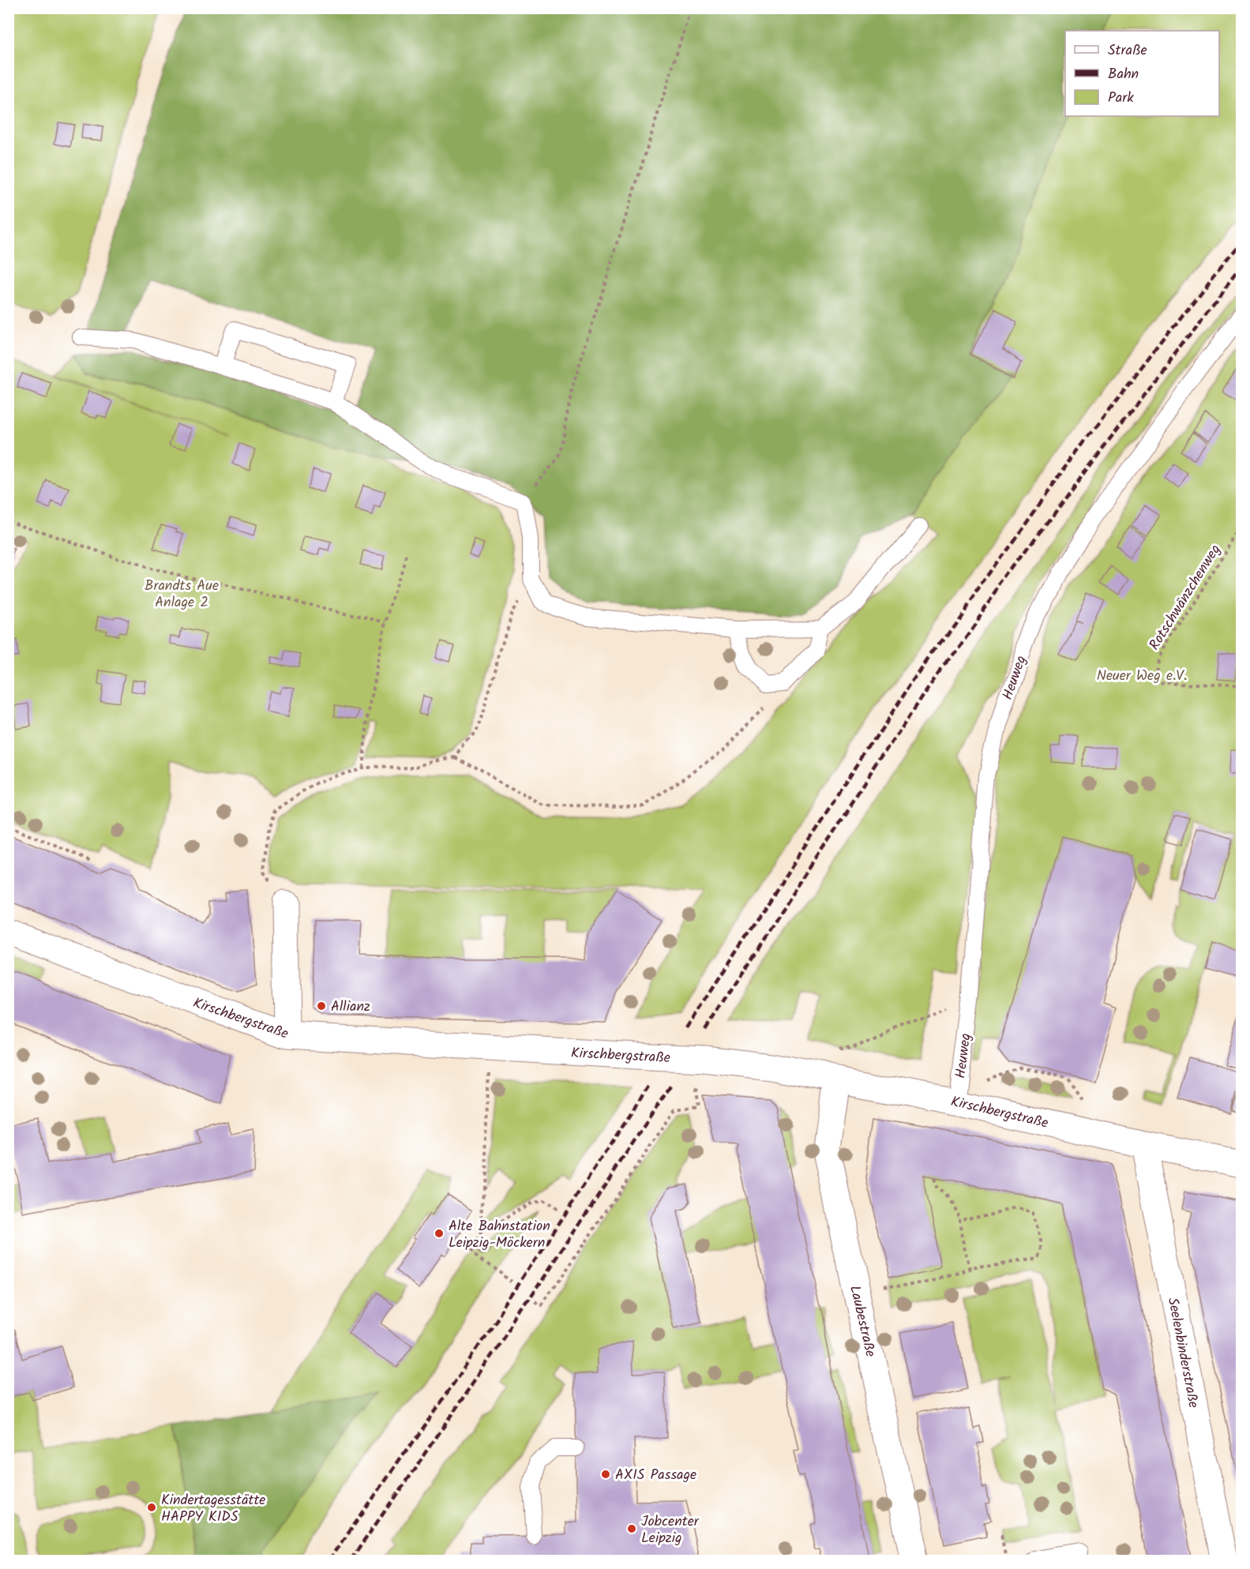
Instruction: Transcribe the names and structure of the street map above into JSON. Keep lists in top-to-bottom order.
{
  "streets": {
    "street": ["Kirschbergstraße", "Laubestraße", "Seelenbinderstraße"],
    "lane": ["Heuweg"],
    "path": ["Rotschwänzchenweg"]
  },
  "crossings": [
    ["Heuweg", "Kirschbergstraße"],
    ["Kirschbergstraße", "Laubestraße"],
    ["Kirschbergstraße", "Seelenbinderstraße"]
  ],
  "parks": ["Brandts Aue Anlage 2", "Neuer Weg e.V."],
  "places": [
    "Allianz",
    "Alte Bahnstation Leipzig-Möckern",
    "AXIS Passage",
    "Kindertagesstätte HAPPY KIDS",
    "Jobcenter Leipzig"
  ],
  "legend": ["Straße", "Bahn", "Park"]
}
